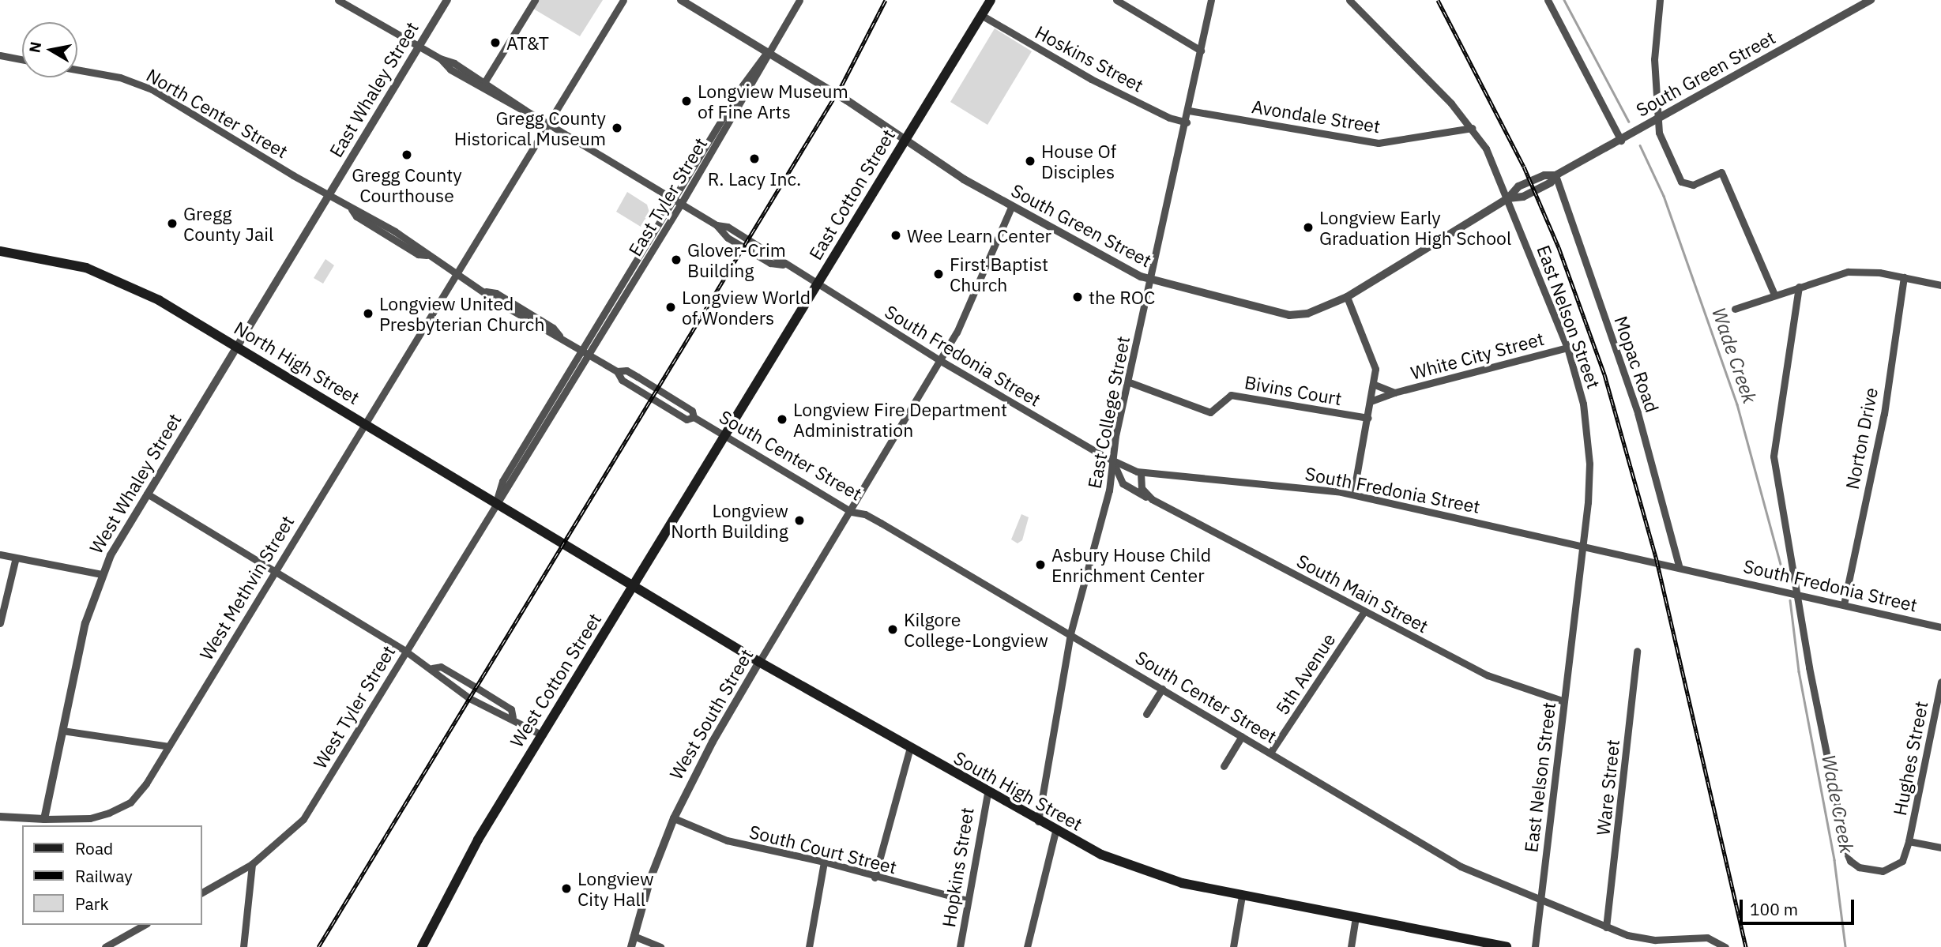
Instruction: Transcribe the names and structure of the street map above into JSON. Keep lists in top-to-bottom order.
{
  "streets": {
    "main road": [
      "East Cotton Street",
      "North High Street",
      "West Cotton Street",
      "South High Street"
    ],
    "street": [
      "Hoskins Street",
      "South Green Street",
      "East Whaley Street",
      "North Center Street",
      "Avondale Street",
      "East Tyler Street",
      "East Nelson Street",
      "South Fredonia Street",
      "White City Street",
      "Mopac Road",
      "Bivins Court",
      "East College Street",
      "Norton Drive",
      "South Center Street",
      "West Whaley Street",
      "West Methvin Street",
      "South Main Street",
      "5th Avenue",
      "West Tyler Street",
      "West South Street",
      "Hughes Street",
      "Ware Street",
      "South Court Street",
      "Hopkins Street"
    ]
  },
  "crossings": [
    ["Hoskins Street", "East Cotton Street"],
    ["Hoskins Street", "East College Street"],
    ["South Green Street", "East Cotton Street"],
    ["South Green Street", "East Tyler Street"],
    ["South Green Street", "East Nelson Street"],
    ["South Green Street", "Mopac Road"],
    ["South Green Street", "East College Street"],
    ["South Green Street", "West South Street"],
    ["East Whaley Street", "North Center Street"],
    ["East Whaley Street", "West Whaley Street"],
    ["North Center Street", "East Tyler Street"],
    ["North Center Street", "South Center Street"],
    ["North Center Street", "West Whaley Street"],
    ["North Center Street", "West Methvin Street"],
    ["North Center Street", "West Tyler Street"],
    ["Avondale Street", "East Nelson Street"],
    ["Avondale Street", "East College Street"],
    ["East Cotton Street", "South Fredonia Street"],
    ["East Cotton Street", "South Center Street"],
    ["East Cotton Street", "West Cotton Street"],
    ["East Tyler Street", "West Tyler Street"],
    ["East Nelson Street", "South Fredonia Street"],
    ["East Nelson Street", "White City Street"],
    ["East Nelson Street", "South Center Street"],
    ["East Nelson Street", "South Main Street"],
    ["South Fredonia Street", "Mopac Road"],
    ["South Fredonia Street", "East College Street"],
    ["South Fredonia Street", "Norton Drive"],
    ["South Fredonia Street", "South Main Street"],
    ["South Fredonia Street", "West South Street"],
    ["South Fredonia Street", "Hughes Street"],
    ["North High Street", "West Whaley Street"],
    ["North High Street", "West Methvin Street"],
    ["North High Street", "West Tyler Street"],
    ["North High Street", "South High Street"],
    ["Bivins Court", "East College Street"],
    ["East College Street", "South Center Street"],
    ["East College Street", "South Main Street"],
    ["East College Street", "South High Street"],
    ["South Center Street", "5th Avenue"],
    ["South Center Street", "West Cotton Street"],
    ["South Center Street", "West South Street"],
    ["South Center Street", "Ware Street"],
    ["West Whaley Street", "West Methvin Street"],
    ["South Main Street", "5th Avenue"],
    ["West Cotton Street", "South High Street"],
    ["West South Street", "South High Street"],
    ["West South Street", "South Court Street"],
    ["South High Street", "Hopkins Street"],
    ["South Court Street", "Hopkins Street"]
  ],
  "water": ["Wade Creek"],
  "places": [
    "AT&T",
    "Longview Museum of Fine Arts",
    "Gregg County Historical Museum",
    "Gregg County Courthouse",
    "R. Lacy Inc.",
    "House Of Disciples",
    "Gregg County Jail",
    "Longview Early Graduation High School",
    "Wee Learn Center",
    "Glover-Crim Building",
    "First Baptist Church",
    "the ROC",
    "Longview World of Wonders",
    "Longview United Presbyterian Church",
    "Longview Fire Department Administration",
    "Longview North Building",
    "Asbury House Child Enrichment Center",
    "Kilgore College-Longview",
    "Longview City Hall"
  ],
  "legend": ["Road", "Railway", "Park"],
  "scale_bar": "100 m",
  "north": "left"
}
